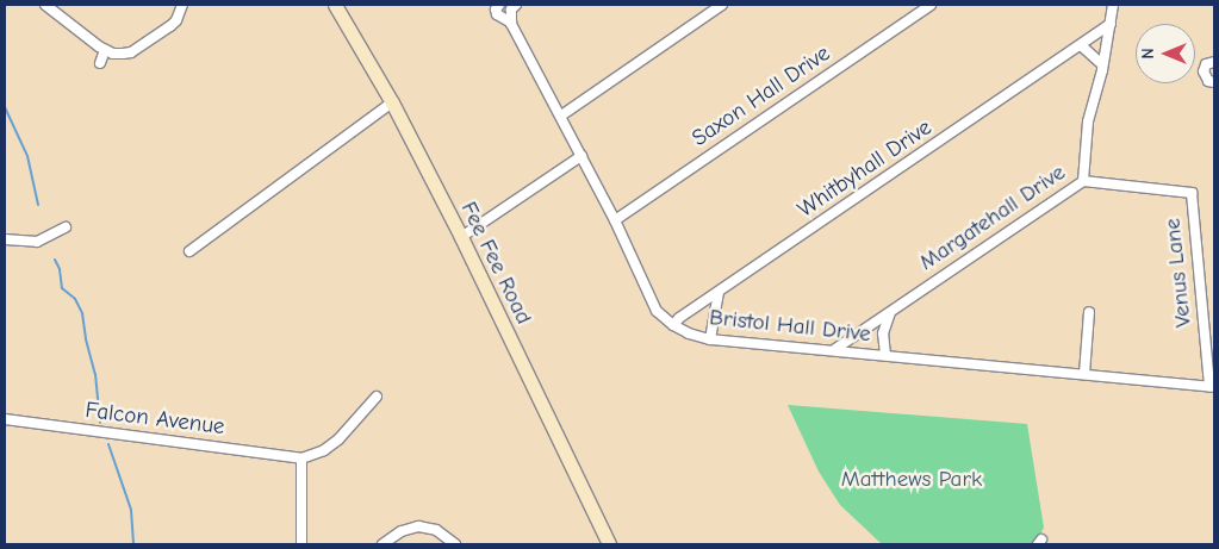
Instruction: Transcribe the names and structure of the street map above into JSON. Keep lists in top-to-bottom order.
{
  "streets": {
    "street": [
      "Saxon Hall Drive",
      "Whitbyhall Drive",
      "Margatehall Drive",
      "Fee Fee Road",
      "Venus Lane",
      "Bristol Hall Drive",
      "Falcon Avenue"
    ]
  },
  "crossings": [
    ["Saxon Hall Drive", "Bristol Hall Drive"],
    ["Whitbyhall Drive", "Margatehall Drive"],
    ["Whitbyhall Drive", "Bristol Hall Drive"],
    ["Margatehall Drive", "Venus Lane"],
    ["Margatehall Drive", "Bristol Hall Drive"],
    ["Venus Lane", "Bristol Hall Drive"]
  ],
  "parks": ["Matthews Park"],
  "north": "left"
}
